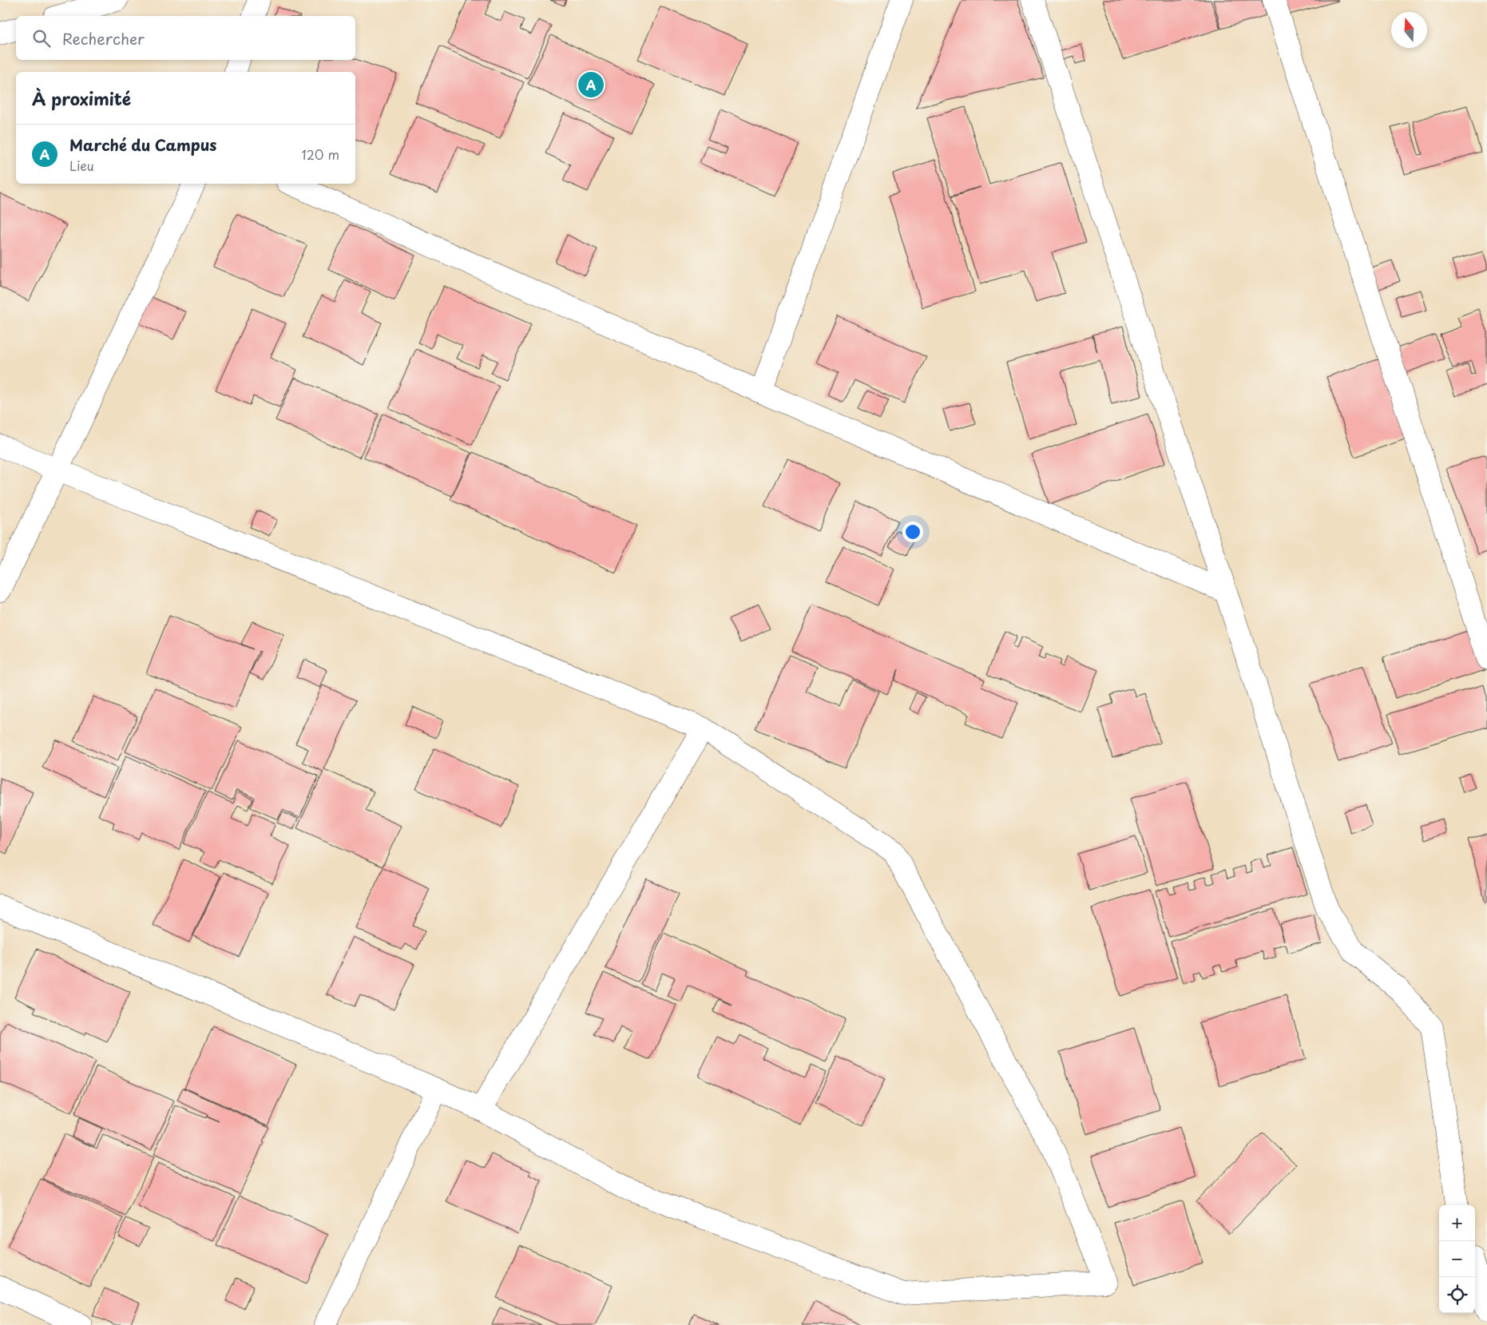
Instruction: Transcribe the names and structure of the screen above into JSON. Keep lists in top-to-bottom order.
{
  "north": "top",
  "page": {
    "search": "Rechercher",
    "pins": "A",
    "heading": "À proximité",
    "list": [
      {
        "mark": "A",
        "name": "Marché du Campus",
        "note": "Lieu",
        "value": "120 m"
      }
    ],
    "map_buttons": ["+", "−"]
  }
}
